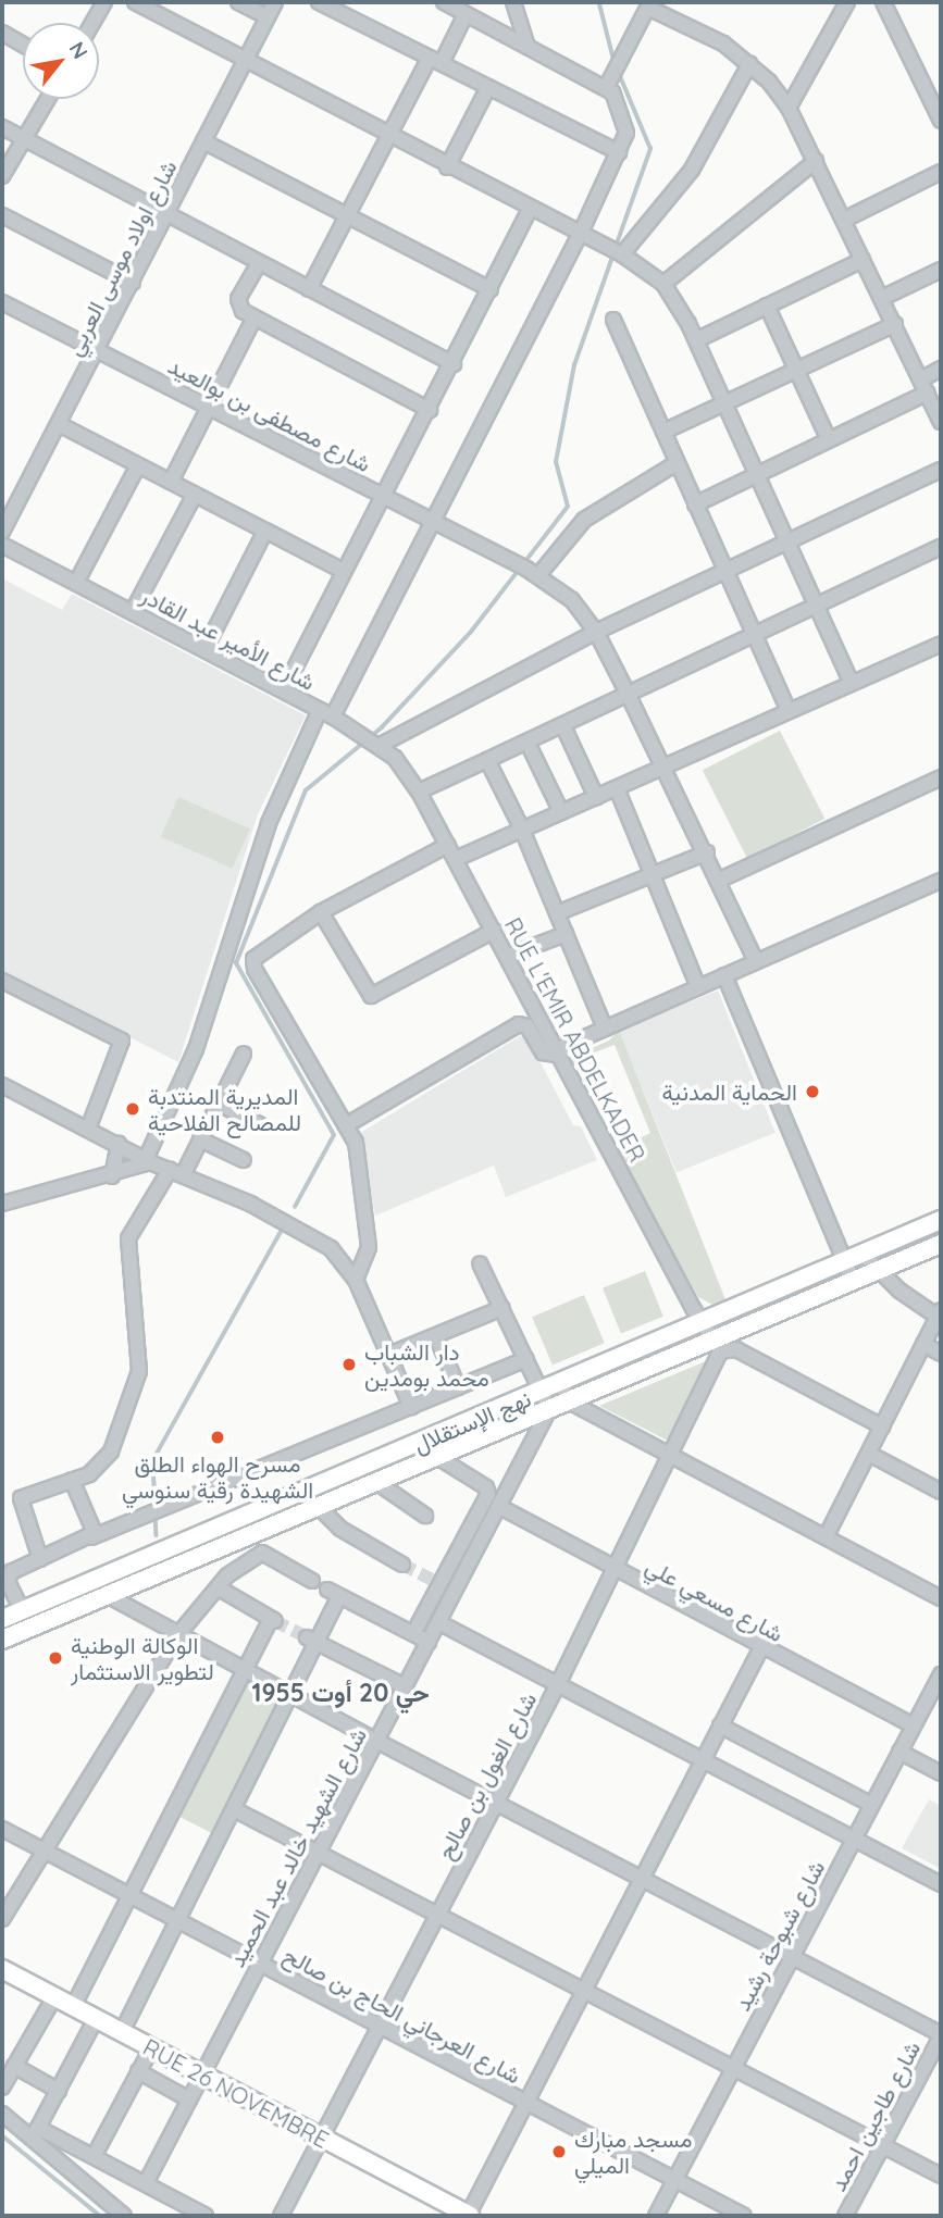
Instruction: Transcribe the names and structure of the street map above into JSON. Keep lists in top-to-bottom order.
{
  "streets": {
    "main road": ["نهج الإستقلال", "RUE 26 NOVEMBRE"],
    "street": [
      "شارع اولاد موسى العربي",
      "شارع مصطفى بن بوالعيد",
      "شارع الأمير عبد القادر",
      "RUE L'EMIR ABDELKADER",
      "شارع مسعي علي",
      "شارع الغول بن صالح",
      "شارع الشهيد خالد عبد الحميد",
      "شارع شبوحة رشيد",
      "شارع العرجاني الحاج بن صالح",
      "شارع طاجين احمد"
    ]
  },
  "crossings": [
    ["شارع اولاد موسى العربي", "شارع مصطفى بن بوالعيد"],
    ["شارع الأمير عبد القادر", "RUE L'EMIR ABDELKADER"],
    ["RUE L'EMIR ABDELKADER", "نهج الإستقلال"],
    ["نهج الإستقلال", "شارع الغول بن صالح"],
    ["نهج الإستقلال", "شارع الشهيد خالد عبد الحميد"],
    ["شارع مسعي علي", "شارع الغول بن صالح"],
    ["شارع مسعي علي", "شارع الشهيد خالد عبد الحميد"],
    ["شارع مسعي علي", "شارع شبوحة رشيد"],
    ["شارع الغول بن صالح", "شارع العرجاني الحاج بن صالح"],
    ["شارع الغول بن صالح", "RUE 26 NOVEMBRE"],
    ["شارع الشهيد خالد عبد الحميد", "شارع العرجاني الحاج بن صالح"],
    ["شارع الشهيد خالد عبد الحميد", "RUE 26 NOVEMBRE"],
    ["شارع شبوحة رشيد", "شارع العرجاني الحاج بن صالح"]
  ],
  "districts": ["حي 20 أوت 1955"],
  "places": [
    "الحماية المدنية",
    "المديرية المنتدبة للمصالح الفلاحية",
    "دار الشباب محمد بومدين",
    "مسرح الهواء الطلق الشهيدة رقية سنوسي",
    "الوكالة الوطنية لتطوير الاستثمار",
    "مسجد مبارك الميلي"
  ],
  "north": "top right"
}
